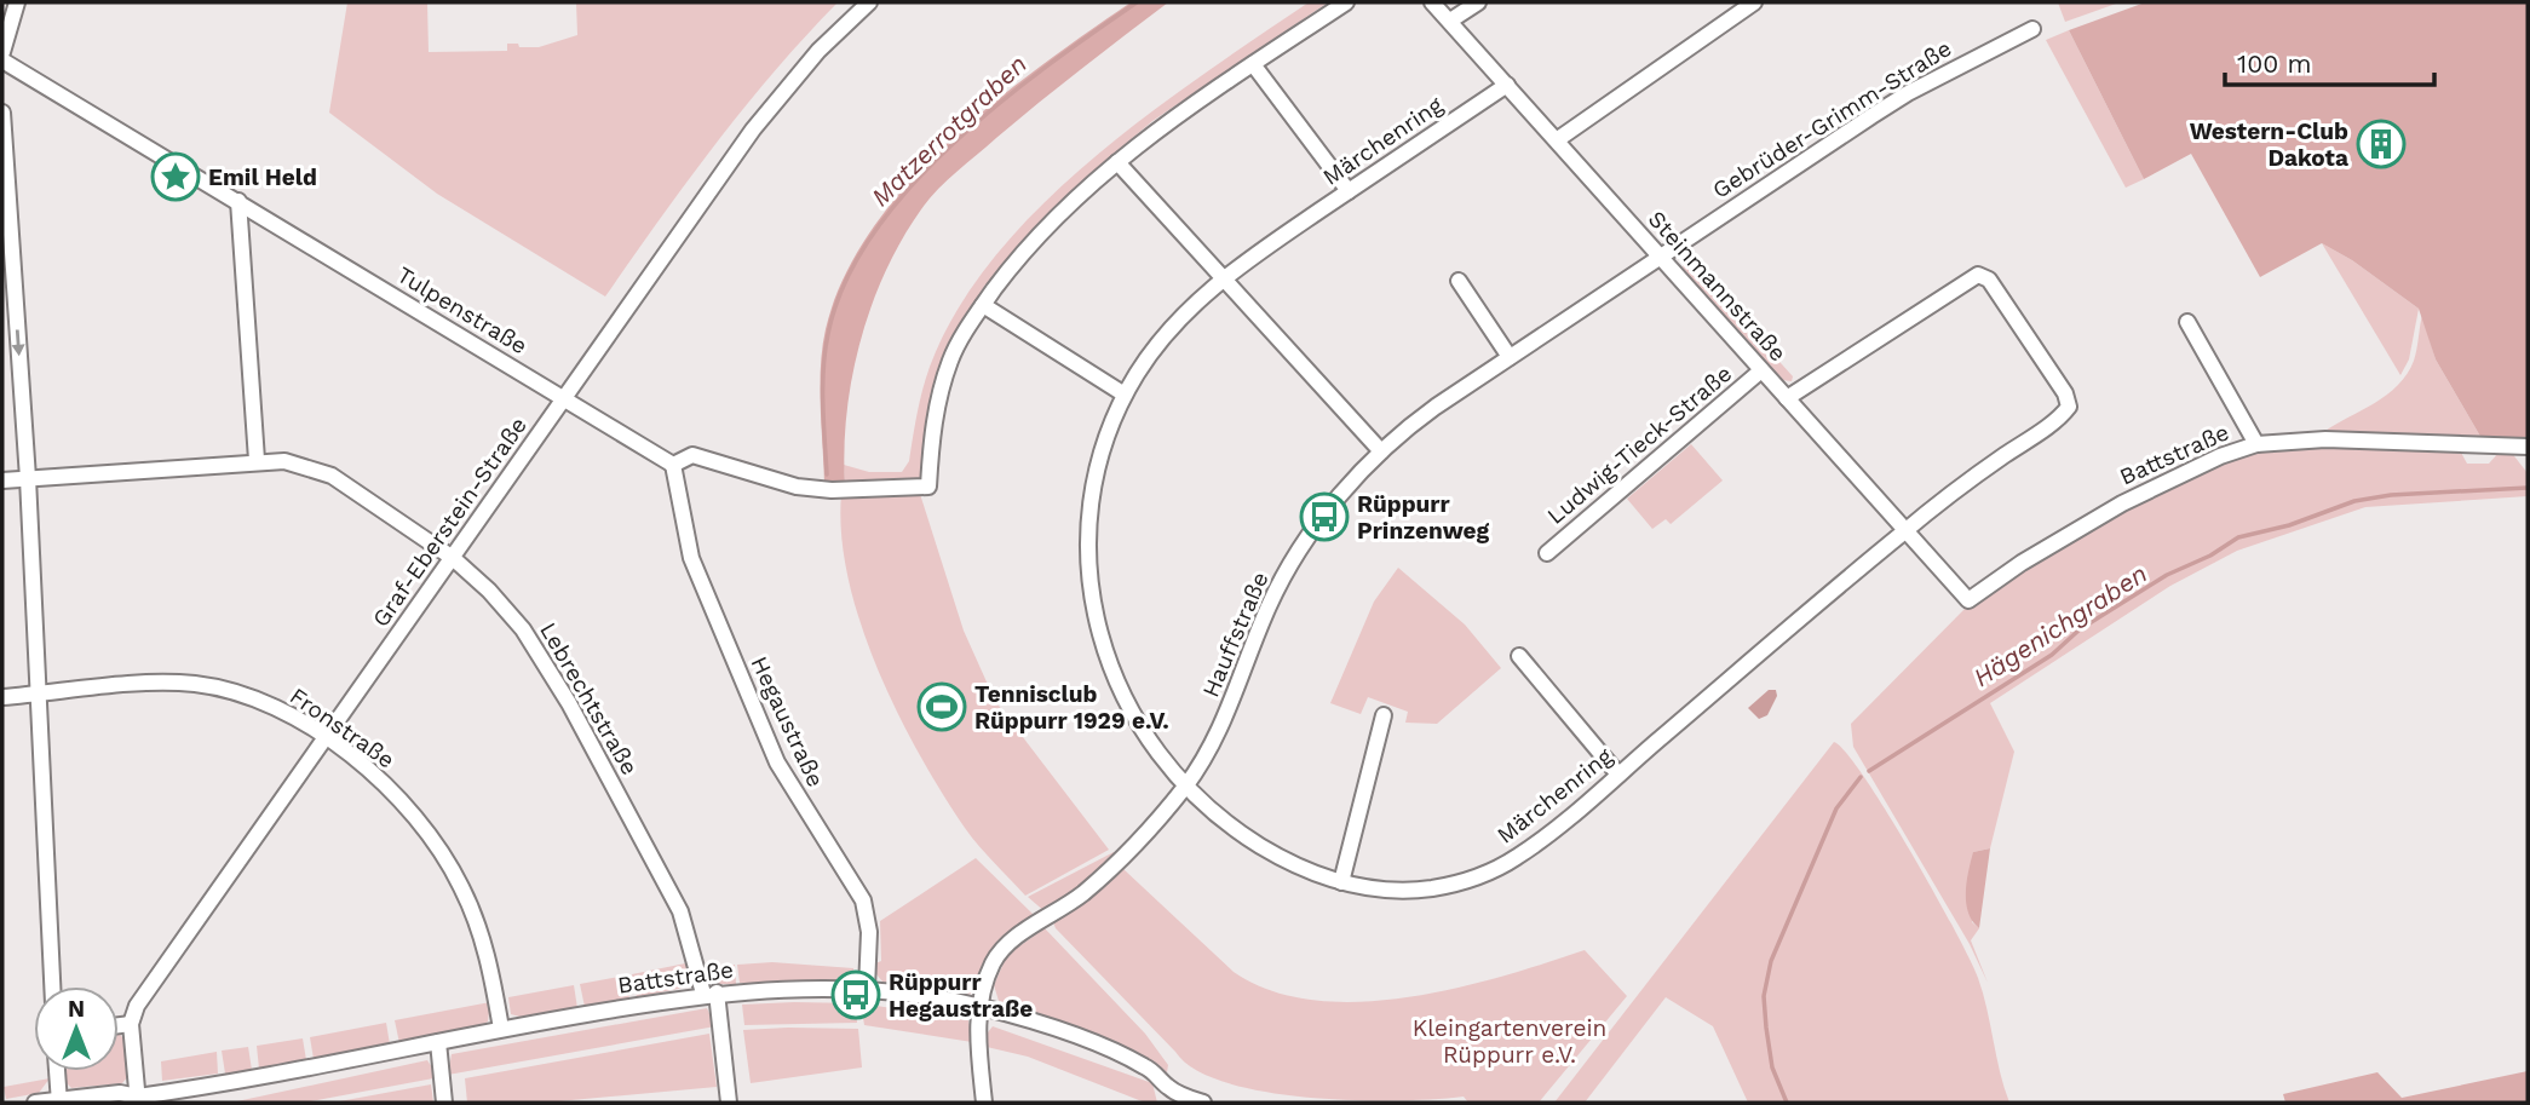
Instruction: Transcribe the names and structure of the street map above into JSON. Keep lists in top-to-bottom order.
{
  "streets": {
    "street": [
      "Gebrüder-Grimm-Straße",
      "Märchenring",
      "Steinmannstraße",
      "Tulpenstraße",
      "Ludwig-Tieck-Straße",
      "Battstraße",
      "Graf-Eberstein-Straße",
      "Hauffstraße",
      "Lebrechtstraße",
      "Hegaustraße",
      "Fronstraße"
    ]
  },
  "crossings": [
    ["Gebrüder-Grimm-Straße", "Steinmannstraße"],
    ["Gebrüder-Grimm-Straße", "Hauffstraße"],
    ["Märchenring", "Steinmannstraße"],
    ["Märchenring", "Hauffstraße"],
    ["Steinmannstraße", "Ludwig-Tieck-Straße"],
    ["Steinmannstraße", "Battstraße"],
    ["Steinmannstraße", "Hauffstraße"],
    ["Tulpenstraße", "Graf-Eberstein-Straße"],
    ["Tulpenstraße", "Hegaustraße"],
    ["Battstraße", "Hauffstraße"],
    ["Battstraße", "Lebrechtstraße"],
    ["Battstraße", "Hegaustraße"],
    ["Battstraße", "Fronstraße"],
    ["Graf-Eberstein-Straße", "Lebrechtstraße"],
    ["Graf-Eberstein-Straße", "Fronstraße"]
  ],
  "water": ["Matzerrotgraben", "Hägenichgraben"],
  "parks": ["Kleingartenverein Rüppurr e.V."],
  "places": {
    "building": ["Western-Club Dakota"],
    "place": ["Emil Held"],
    "bus stop": ["Rüppurr Prinzenweg", "Rüppurr Hegaustraße"],
    "sports": ["Tennisclub Rüppurr 1929 e.V."]
  },
  "scale_bar": "100 m",
  "north": "top"
}
